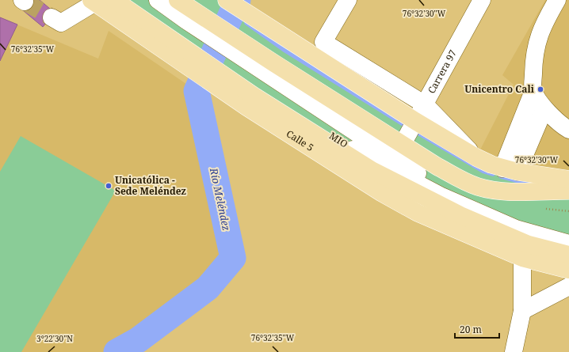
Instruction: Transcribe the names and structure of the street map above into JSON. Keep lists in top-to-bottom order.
{
  "streets": {
    "main road": ["Calle 5"],
    "street": ["Carrera 97", "MIO"]
  },
  "crossings": [
    ["MIO", "Calle 5"]
  ],
  "water": ["Río Meléndez"],
  "places": ["Unicentro Cali", "Unicatólica - Sede Meléndez"],
  "scale_bar": "20 m",
  "coordinates": ["76°32'30\"W", "76°32'35\"W", "3°22'30\"N"]
}
